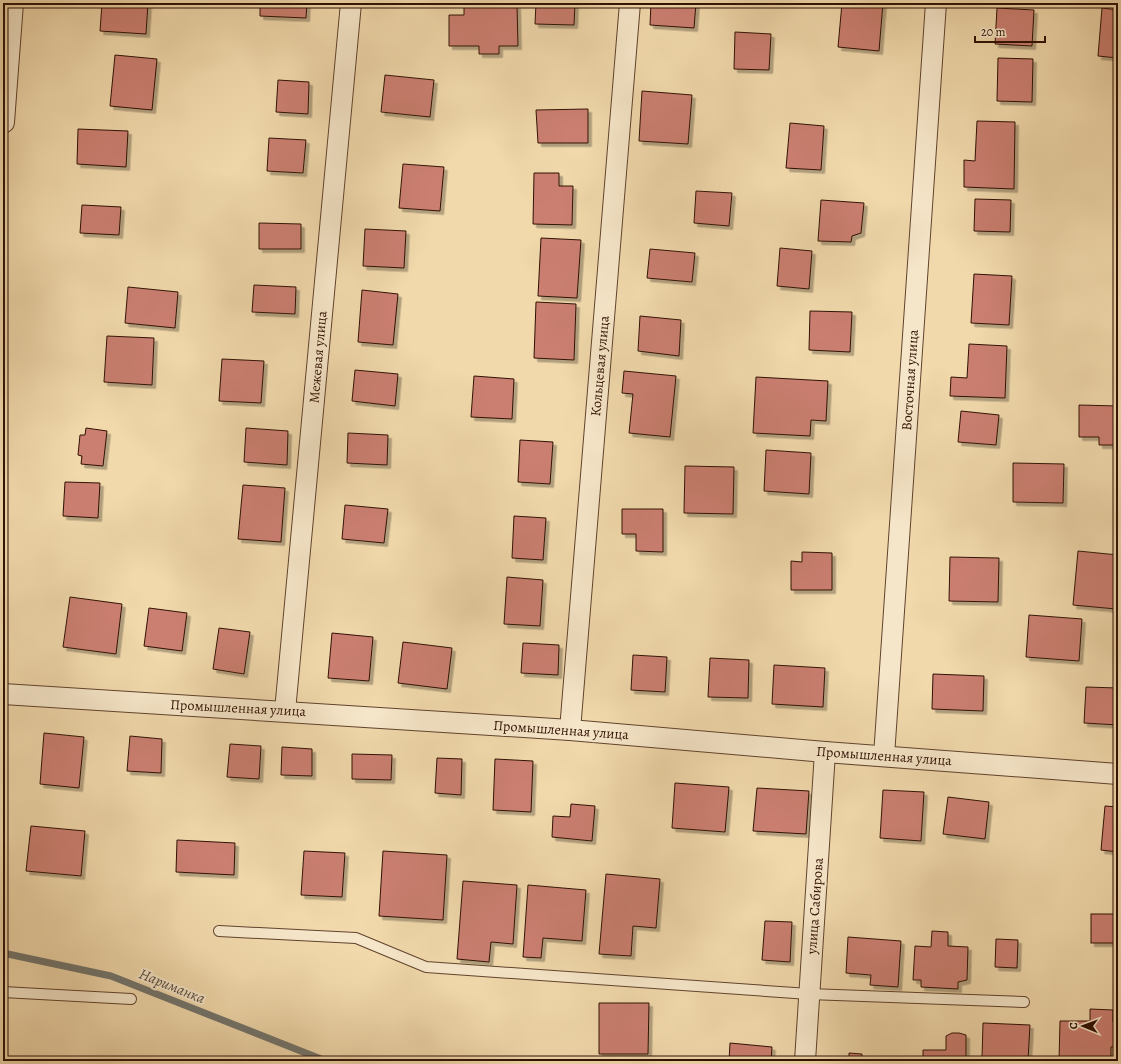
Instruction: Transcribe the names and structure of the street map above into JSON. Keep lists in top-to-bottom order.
{
  "streets": {
    "street": [
      "Межевая улица",
      "Кольцевая улица",
      "Восточная улица",
      "Промышленная улица",
      "улица Сабирова"
    ]
  },
  "crossings": [
    ["Межевая улица", "Промышленная улица"],
    ["Кольцевая улица", "Промышленная улица"],
    ["Восточная улица", "Промышленная улица"],
    ["Промышленная улица", "улица Сабирова"]
  ],
  "water": ["Нариманка"],
  "scale_bar": "20 m",
  "north": "left"
}
